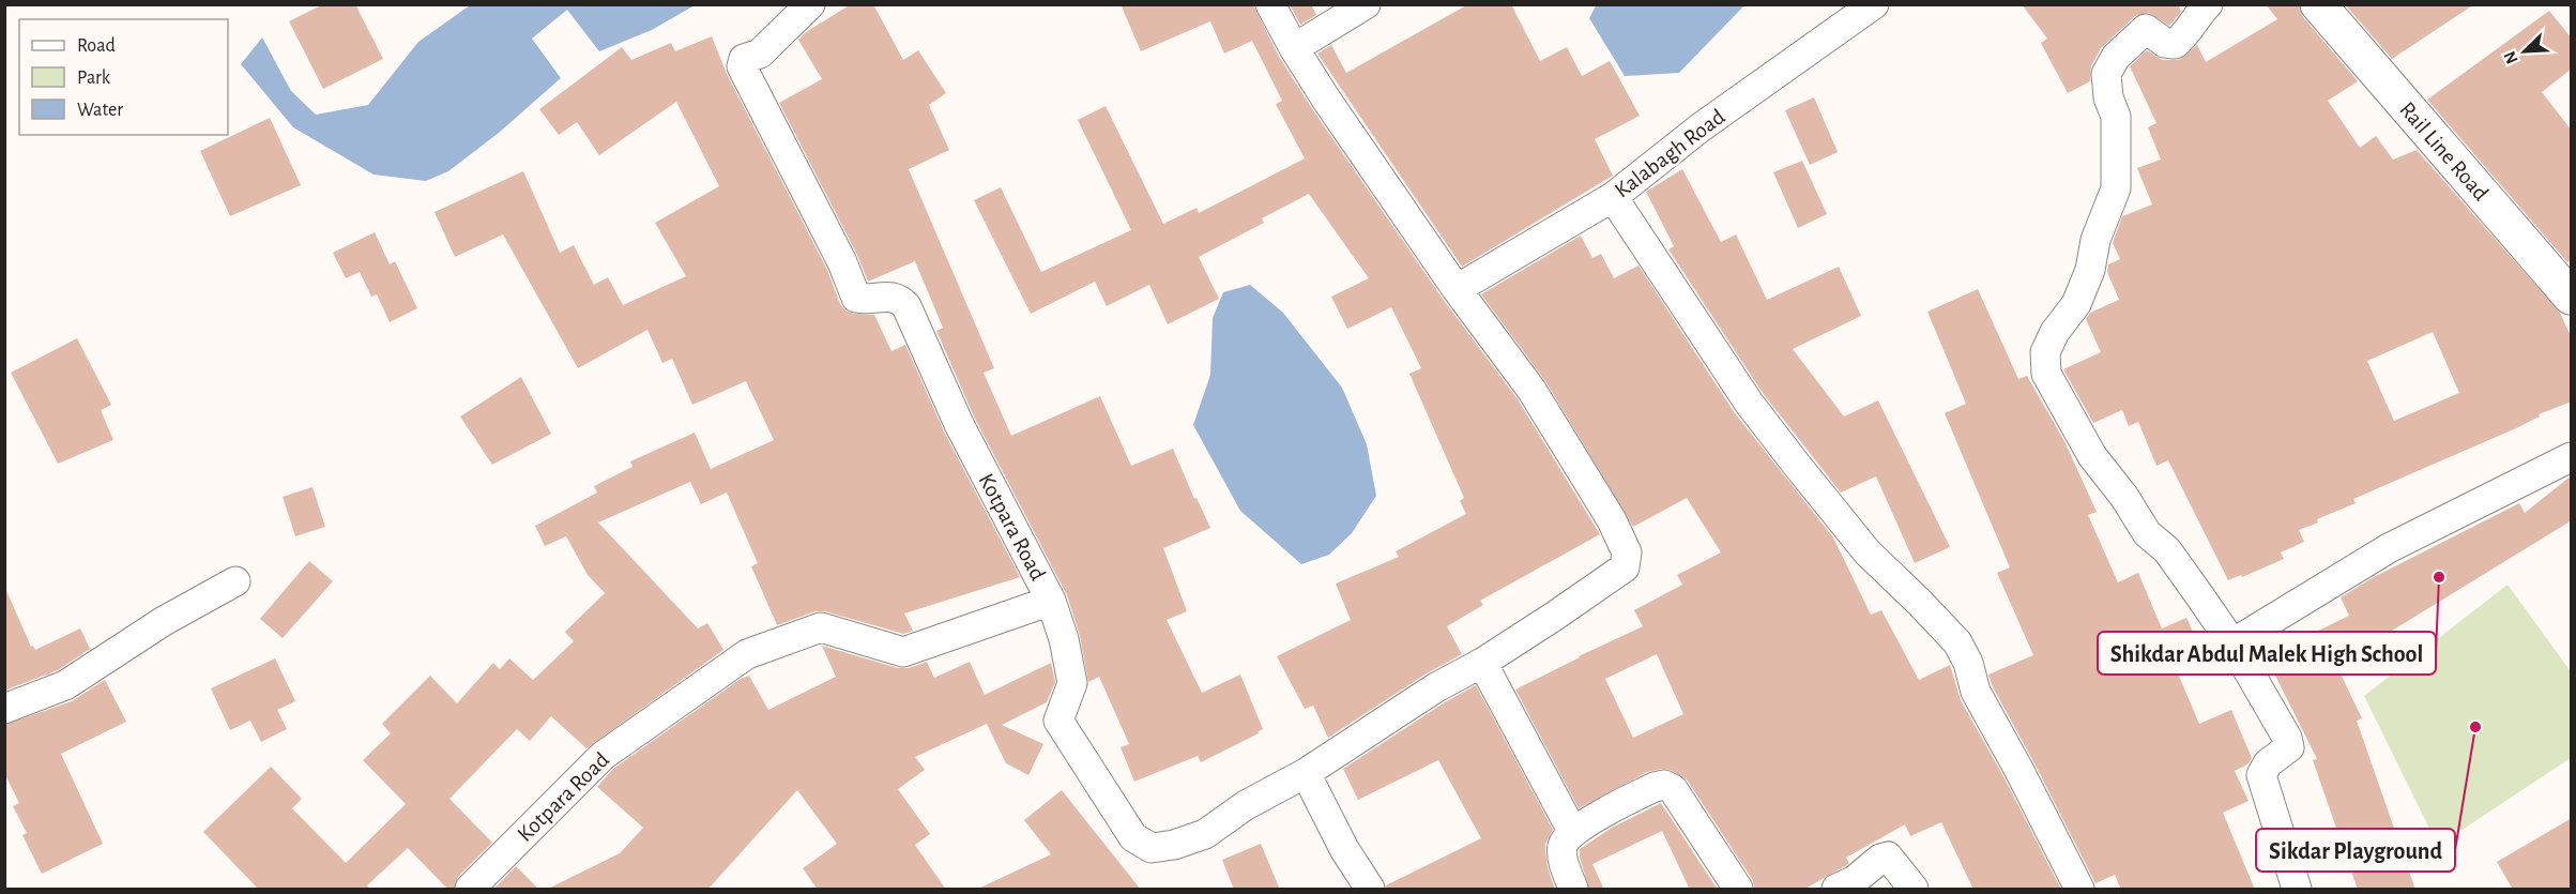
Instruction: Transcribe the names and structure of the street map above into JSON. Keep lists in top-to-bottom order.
{
  "streets": {
    "street": ["Rail Line Road", "Kalabagh Road", "Kotpara Road"]
  },
  "places": ["Shikdar Abdul Malek High School", "Sikdar Playground"],
  "legend": ["Road", "Park", "Water"],
  "north": "bottom left"
}
